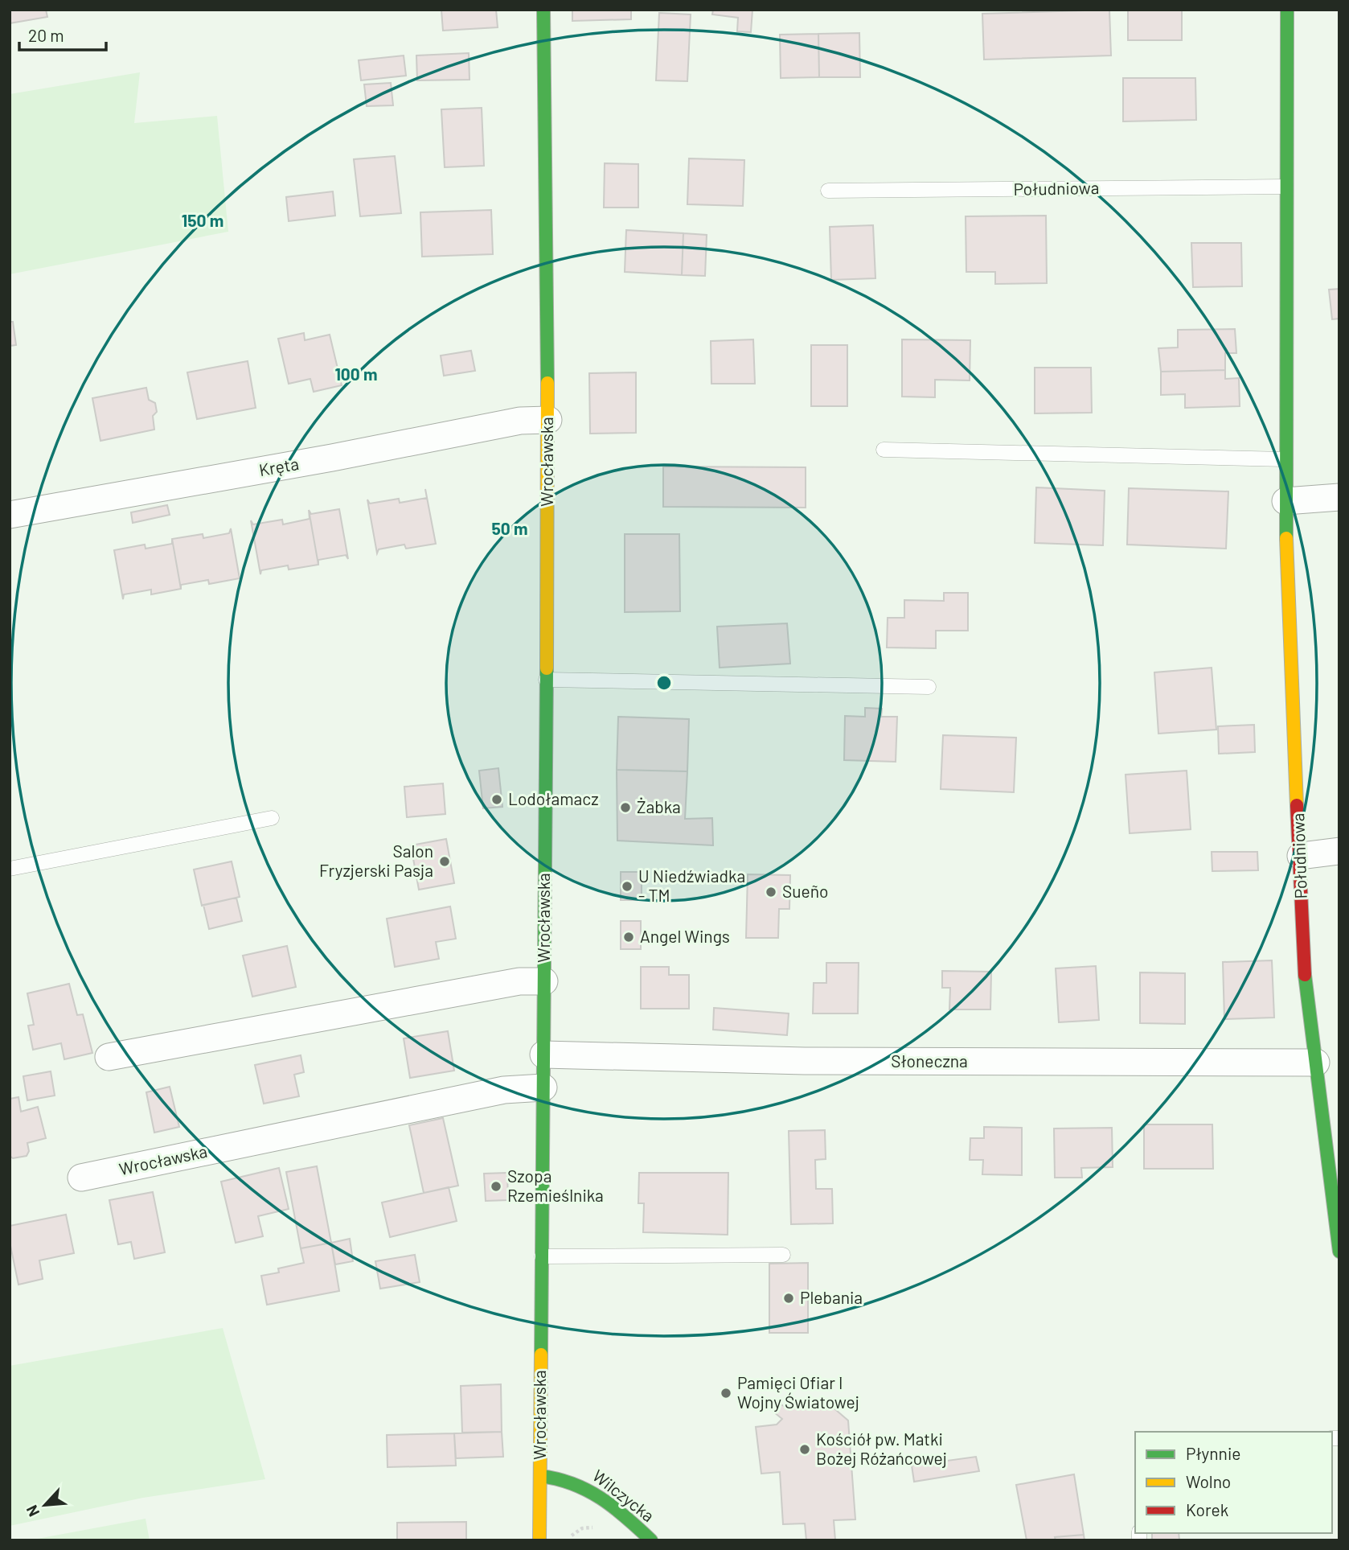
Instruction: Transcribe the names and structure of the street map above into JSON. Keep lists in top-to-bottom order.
{
  "streets": {
    "street": [
      "Południowa",
      "Wrocławska",
      "Kręta",
      "Słoneczna",
      "Wilczycka"
    ]
  },
  "crossings": [
    ["Południowa", "Słoneczna"],
    ["Wrocławska", "Kręta"],
    ["Wrocławska", "Słoneczna"],
    ["Wrocławska", "Wilczycka"]
  ],
  "places": [
    "Lodołamacz",
    "Żabka",
    "Salon Fryzjerski Pasja",
    "U Niedźwiadka - TM",
    "Sueño",
    "Angel Wings",
    "Szopa Rzemieślnika",
    "Plebania",
    "Pamięci Ofiar I Wojny Światowej",
    "Kościół pw. Matki Bożej Różańcowej"
  ],
  "legend": ["Płynnie", "Wolno", "Korek"],
  "scale_bar": "20 m",
  "north": "bottom left",
  "rings": ["150 m", "100 m", "50 m"]
}
